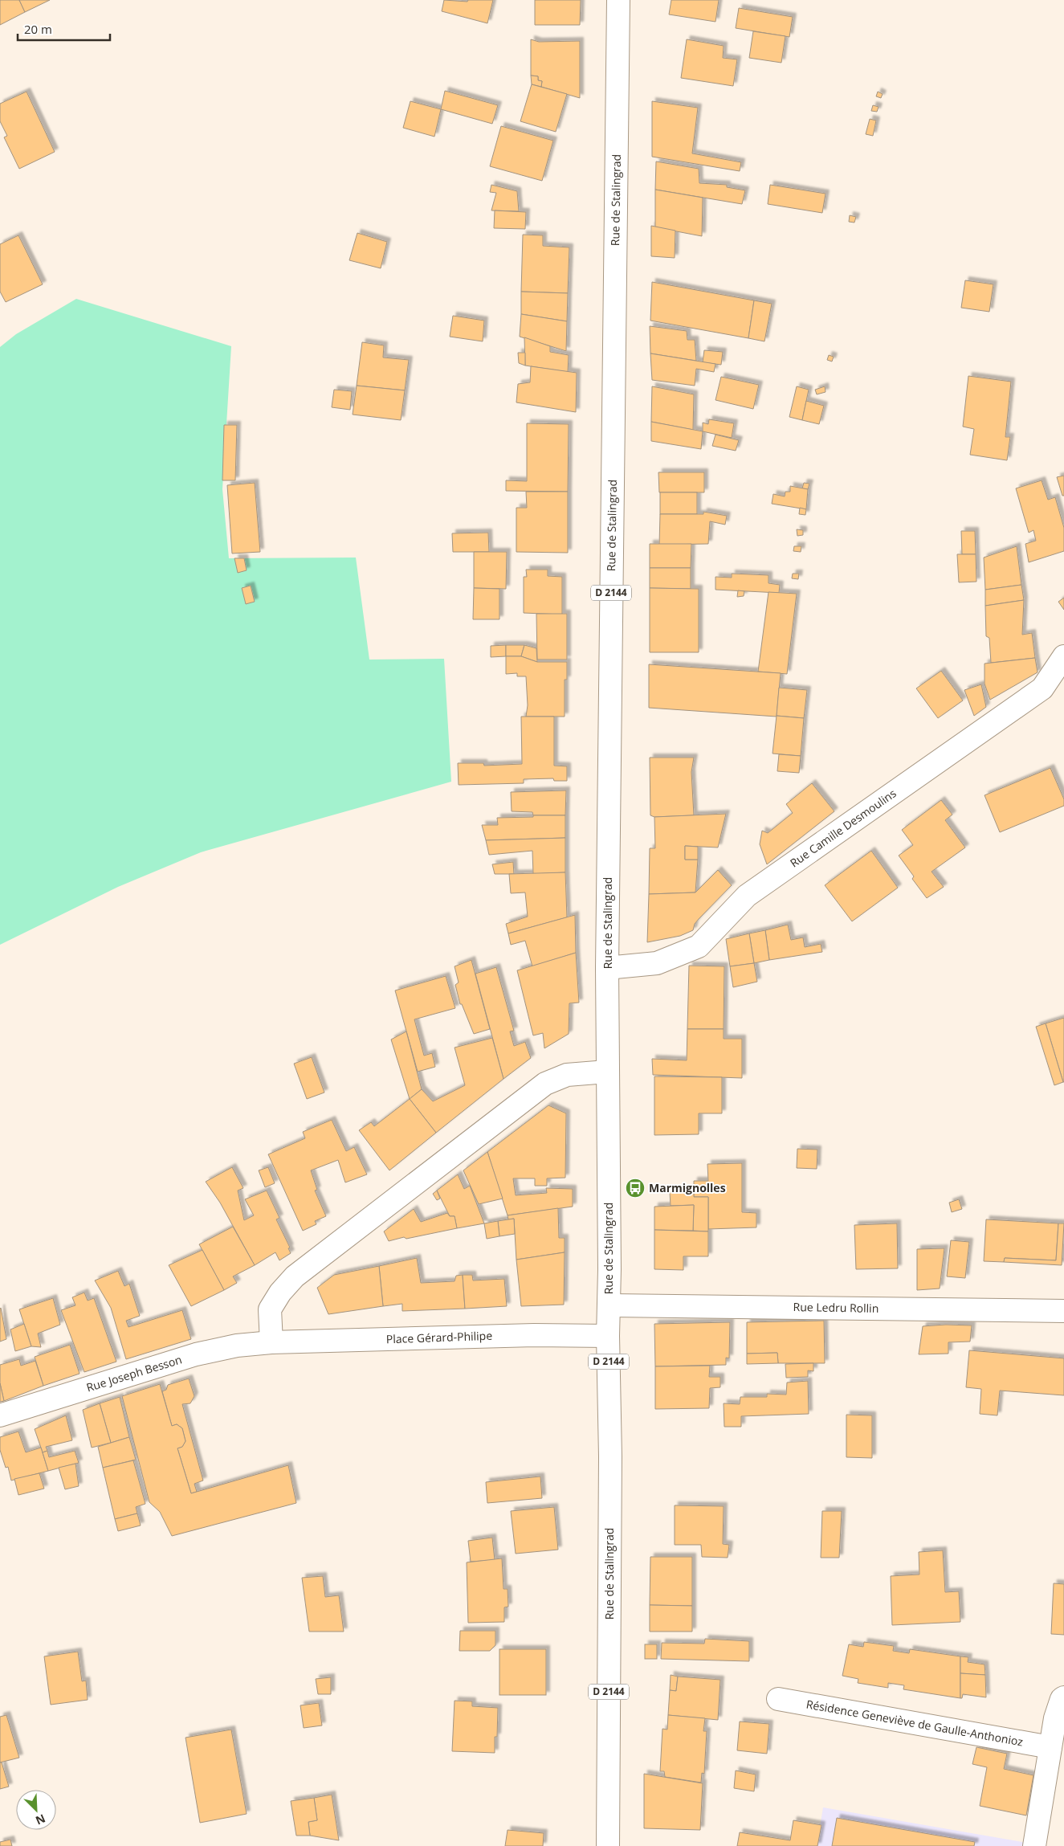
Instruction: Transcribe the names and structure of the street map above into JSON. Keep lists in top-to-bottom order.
{
  "streets": {
    "street": [
      "Rue de Stalingrad",
      "D 2144",
      "Rue Camille Desmoulins",
      "Rue Ledru Rollin",
      "Place Gérard-Philipe",
      "Rue Joseph Besson",
      "Résidence Geneviève de Gaulle-Anthonioz"
    ]
  },
  "crossings": [
    ["Rue de Stalingrad", "Rue Camille Desmoulins"],
    ["Rue de Stalingrad", "Rue Ledru Rollin"],
    ["Rue de Stalingrad", "Place Gérard-Philipe"],
    ["Place Gérard-Philipe", "Rue Joseph Besson"]
  ],
  "places": {
    "bus stop": ["Marmignolles"]
  },
  "scale_bar": "20 m",
  "north": "bottom right"
}
